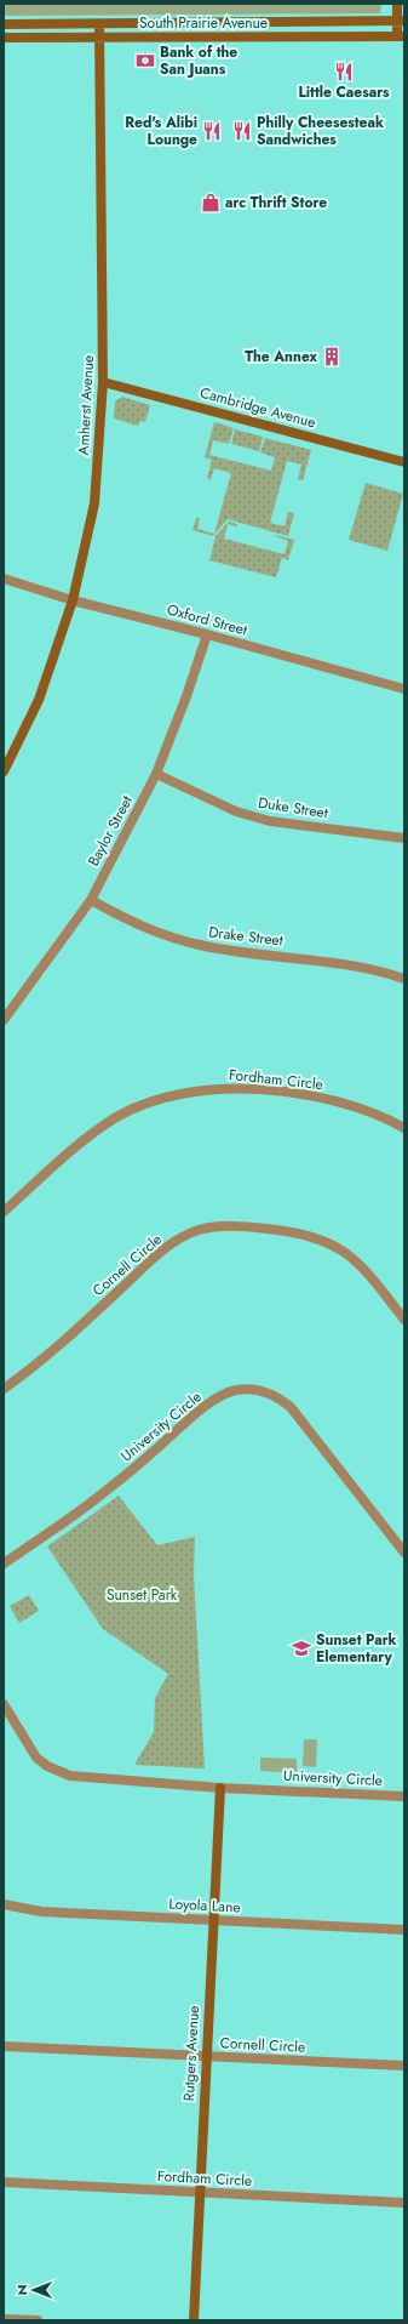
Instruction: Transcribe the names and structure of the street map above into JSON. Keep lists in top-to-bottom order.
{
  "streets": {
    "street": [
      "South Prairie Avenue",
      "Amherst Avenue",
      "Cambridge Avenue",
      "Oxford Street",
      "Duke Street",
      "Baylor Street",
      "Drake Street",
      "Fordham Circle",
      "Cornell Circle",
      "University Circle",
      "Loyola Lane",
      "Rutgers Avenue"
    ]
  },
  "crossings": [
    ["South Prairie Avenue", "Amherst Avenue"],
    ["Amherst Avenue", "Cambridge Avenue"],
    ["Amherst Avenue", "Oxford Street"],
    ["Oxford Street", "Baylor Street"],
    ["Duke Street", "Baylor Street"],
    ["Baylor Street", "Drake Street"],
    ["Fordham Circle", "Rutgers Avenue"],
    ["Cornell Circle", "Rutgers Avenue"],
    ["University Circle", "Rutgers Avenue"],
    ["Loyola Lane", "Rutgers Avenue"]
  ],
  "parks": ["Sunset Park"],
  "places": {
    "bank": ["Bank of the San Juans"],
    "restaurant": ["Little Caesars", "Red's Alibi Lounge", "Philly Cheesesteak Sandwiches"],
    "shop": ["arc Thrift Store"],
    "building": ["The Annex"],
    "school or university": ["Sunset Park Elementary"]
  },
  "north": "left"
}
